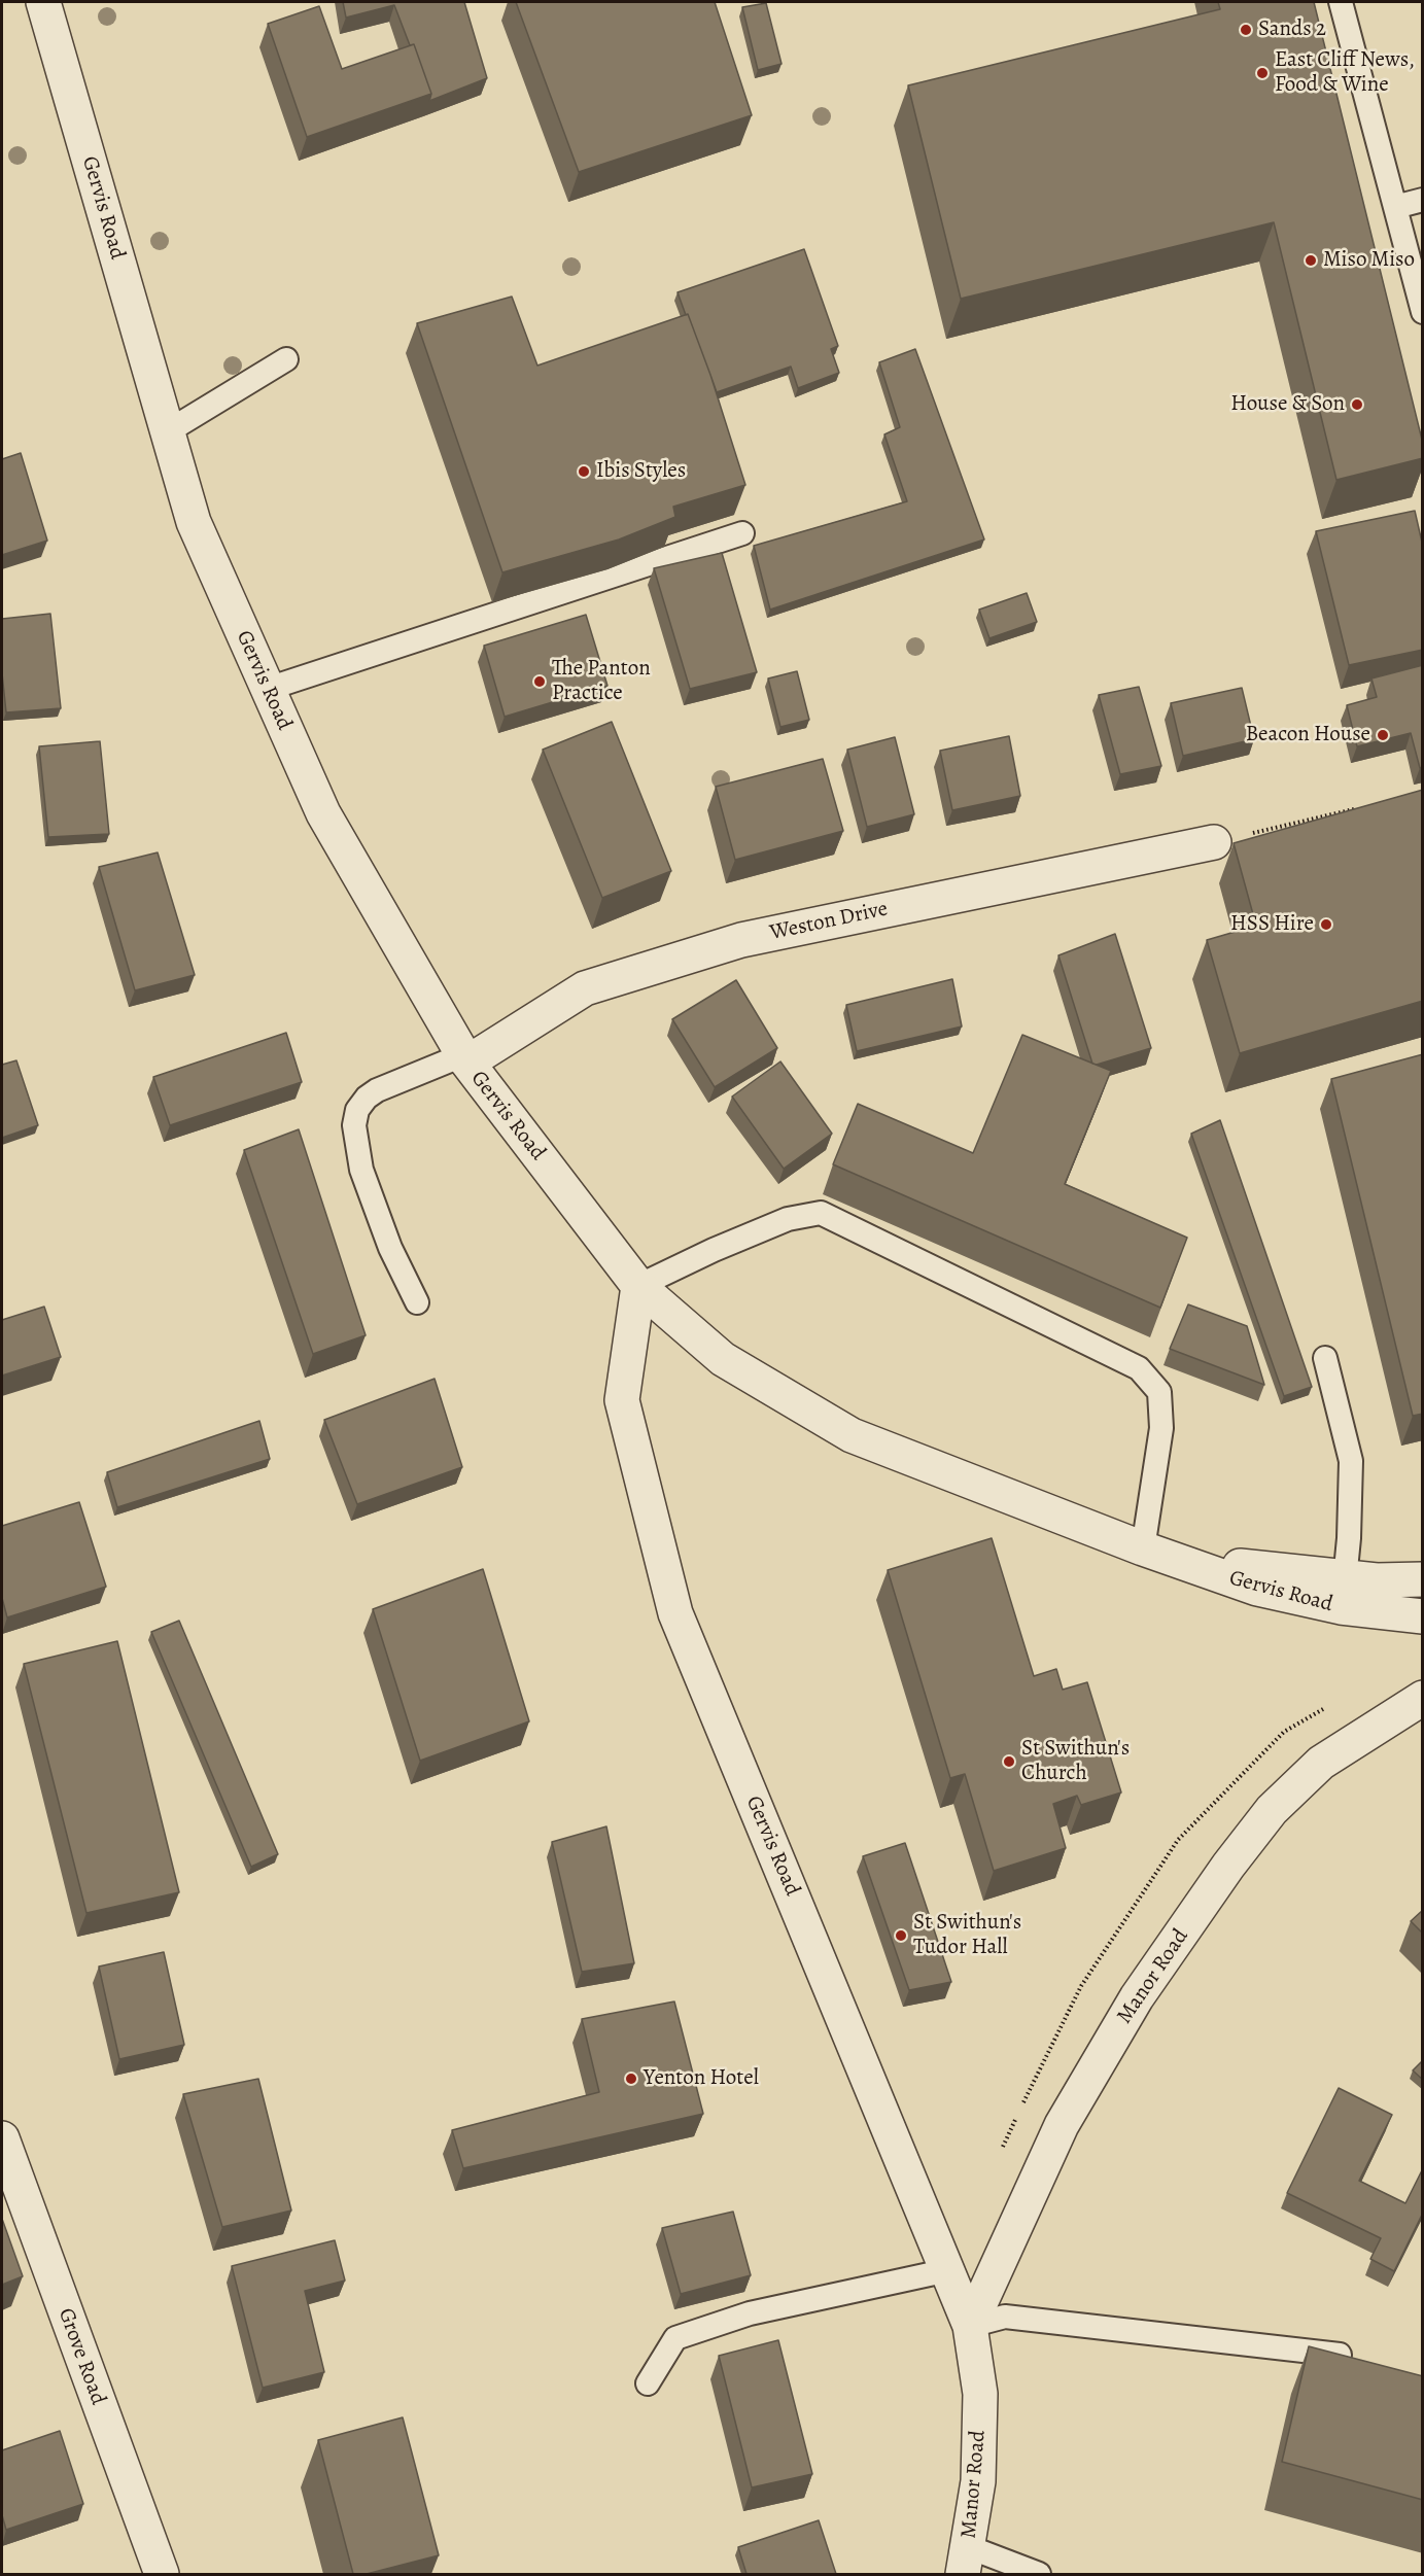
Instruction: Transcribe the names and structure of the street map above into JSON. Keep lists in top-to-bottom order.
{
  "streets": {
    "street": [
      "Gervis Road",
      "Weston Drive",
      "Manor Road",
      "Grove Road"
    ]
  },
  "crossings": [
    ["Gervis Road", "Weston Drive"],
    ["Gervis Road", "Manor Road"]
  ],
  "places": [
    "Sands 2",
    "East Cliff News, Food & Wine",
    "Miso Miso",
    "House & Son",
    "Ibis Styles",
    "The Panton Practice",
    "Beacon House",
    "HSS Hire",
    "St Swithun's Church",
    "St Swithun's Tudor Hall",
    "Yenton Hotel"
  ]
}
